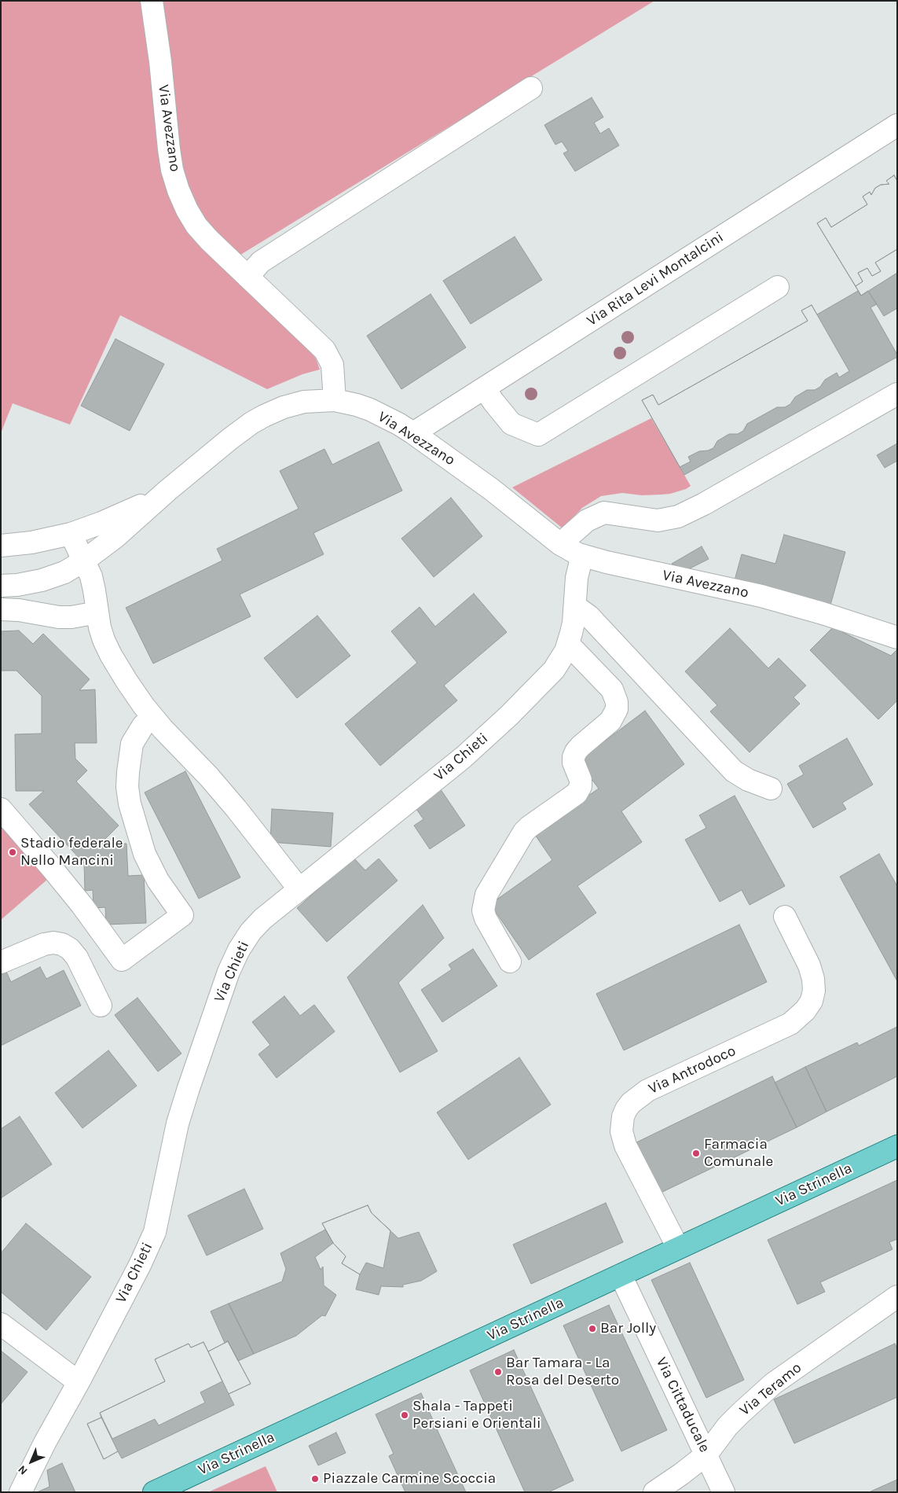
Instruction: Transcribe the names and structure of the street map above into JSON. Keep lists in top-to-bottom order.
{
  "streets": {
    "main road": ["Via Strinella"],
    "street": [
      "Via Avezzano",
      "Via Rita Levi Montalcini",
      "Via Chieti",
      "Via Antrodoco",
      "Via Teramo",
      "Via Cittaducale"
    ]
  },
  "crossings": [
    ["Via Avezzano", "Via Rita Levi Montalcini"],
    ["Via Avezzano", "Via Chieti"],
    ["Via Antrodoco", "Via Strinella"],
    ["Via Strinella", "Via Cittaducale"],
    ["Via Teramo", "Via Cittaducale"]
  ],
  "places": [
    "Stadio federale Nello Mancini",
    "Farmacia Comunale",
    "Bar Jolly",
    "Bar Tamara - La Rosa del Deserto",
    "Shala - Tappeti Persiani e Orientali",
    "Piazzale Carmine Scoccia"
  ],
  "north": "bottom left"
}
